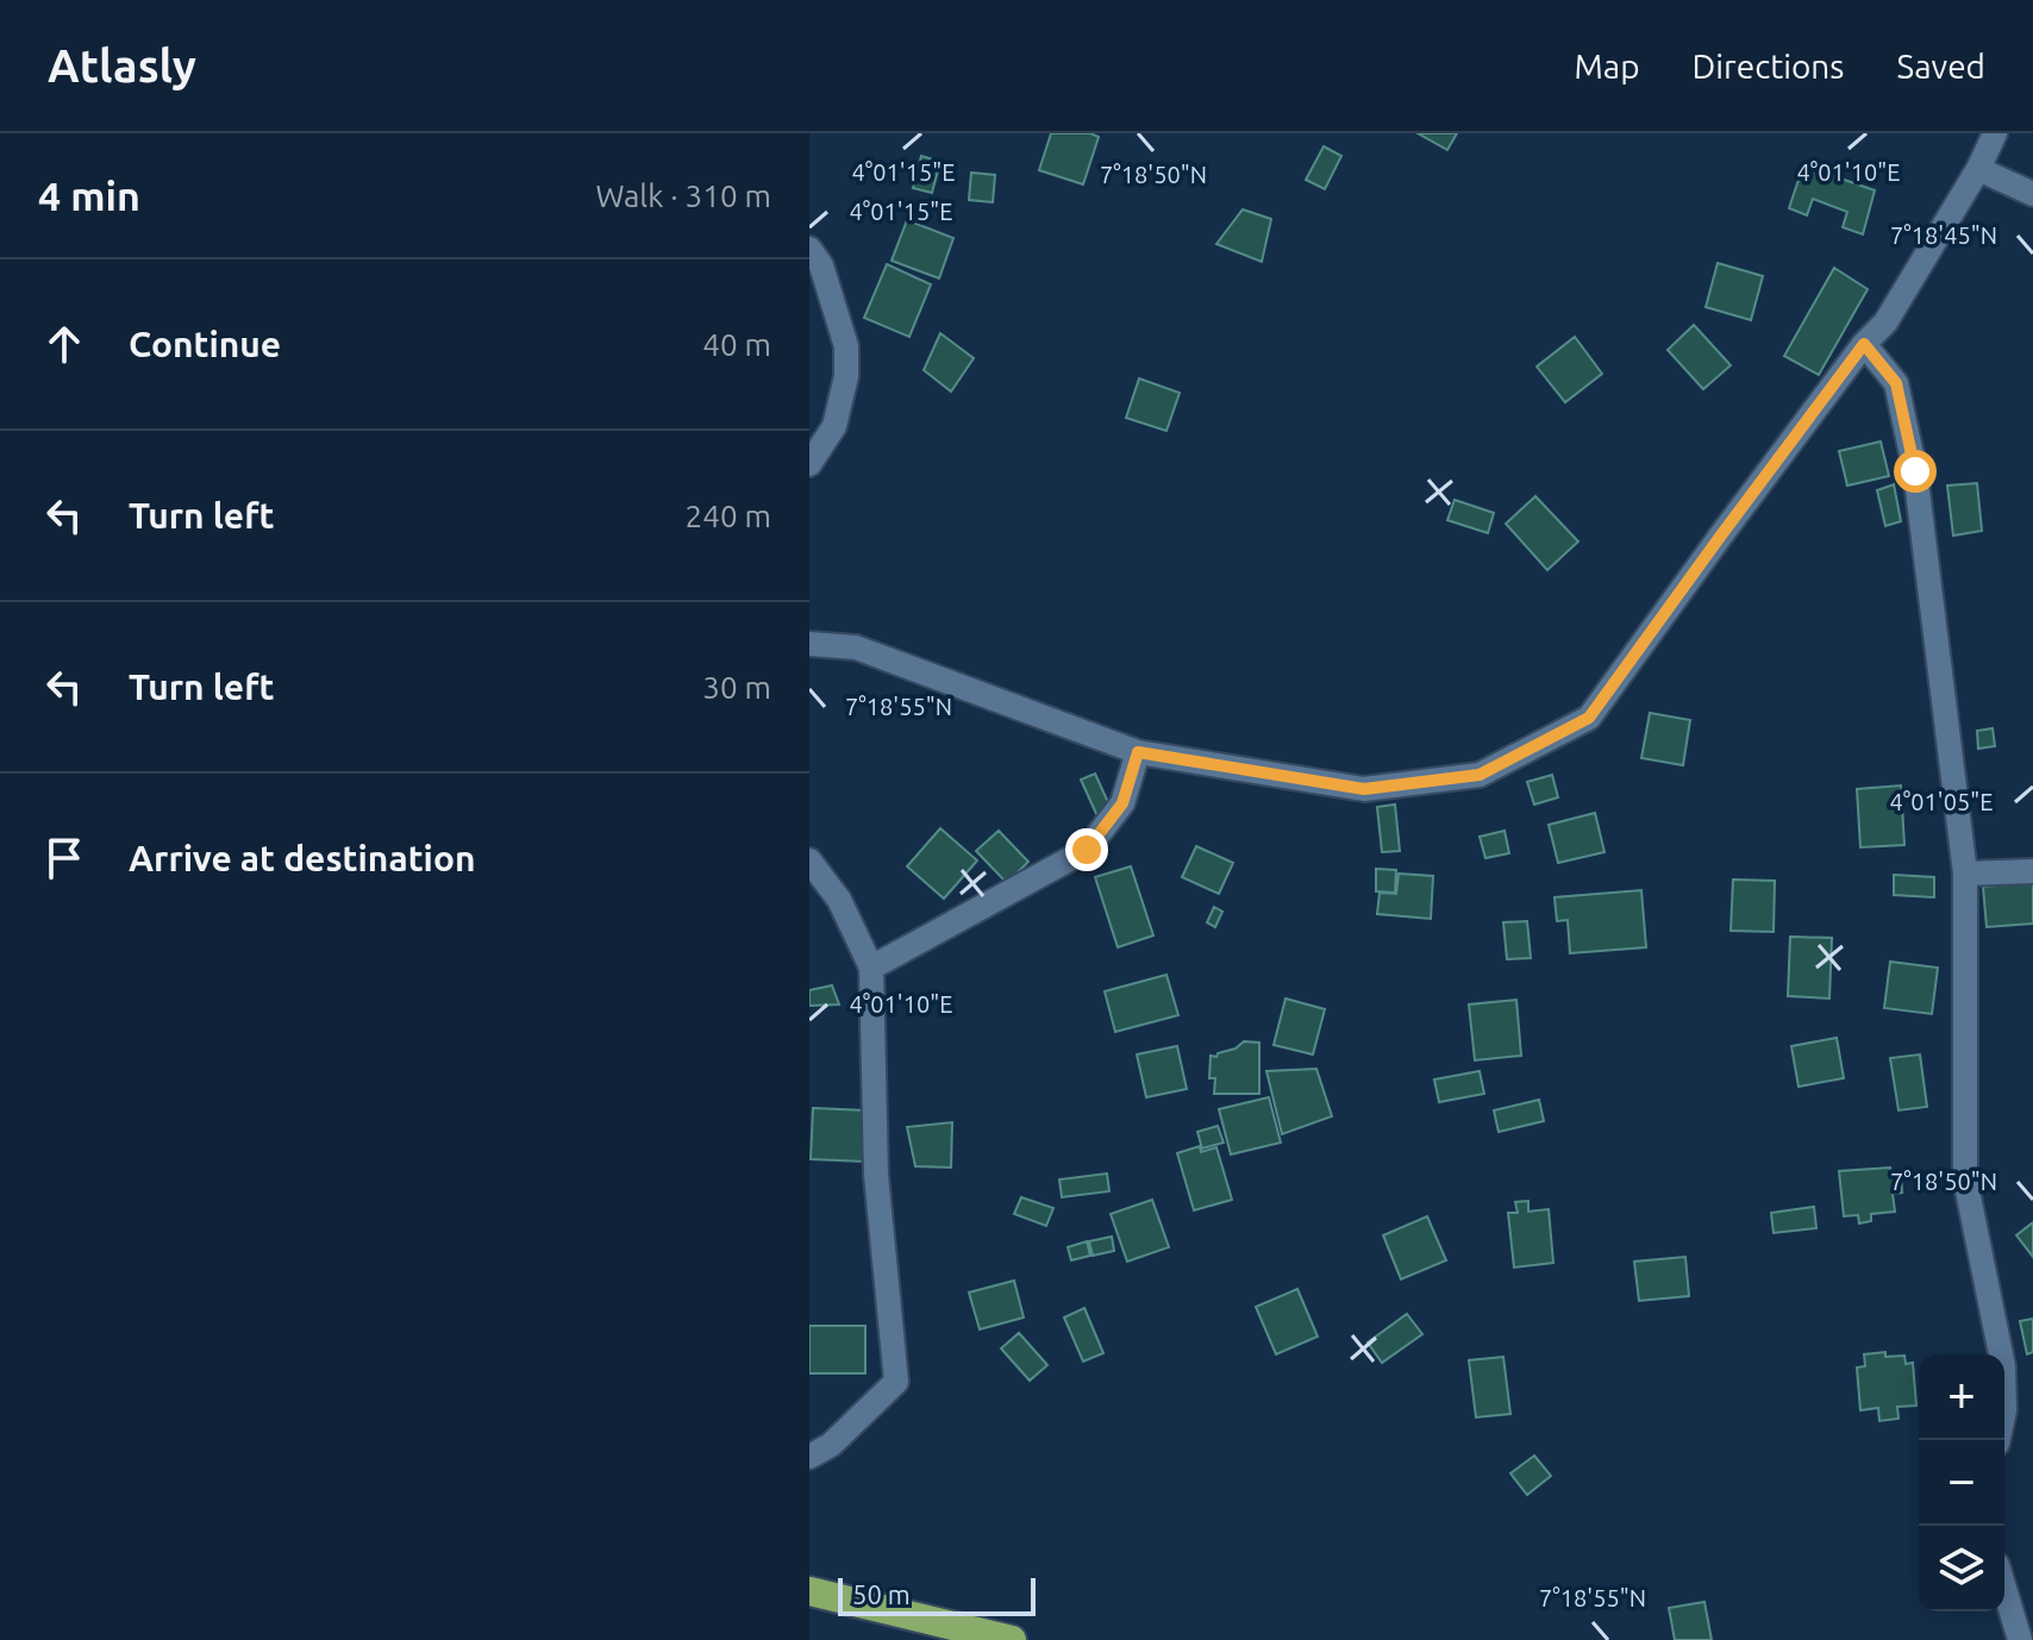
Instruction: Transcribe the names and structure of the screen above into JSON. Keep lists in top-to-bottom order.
{
  "scale_bar": "50 m",
  "page": {
    "header": "Atlasly",
    "nav": ["Map", "Directions", "Saved"],
    "heading": ["4 min", "Walk · 310 m"],
    "list": [
      ["Continue", "40 m"],
      ["Turn left", "240 m"],
      ["Turn left", "30 m"],
      "Arrive at destination"
    ],
    "map_buttons": ["+", "−"],
    "scale": "50 m"
  },
  "coordinates": [
    "4°01'15\"E",
    "4°01'10\"E",
    "7°18'50\"N",
    "7°18'45\"N",
    "7°18'55\"N",
    "4°01'05\"E"
  ]
}
